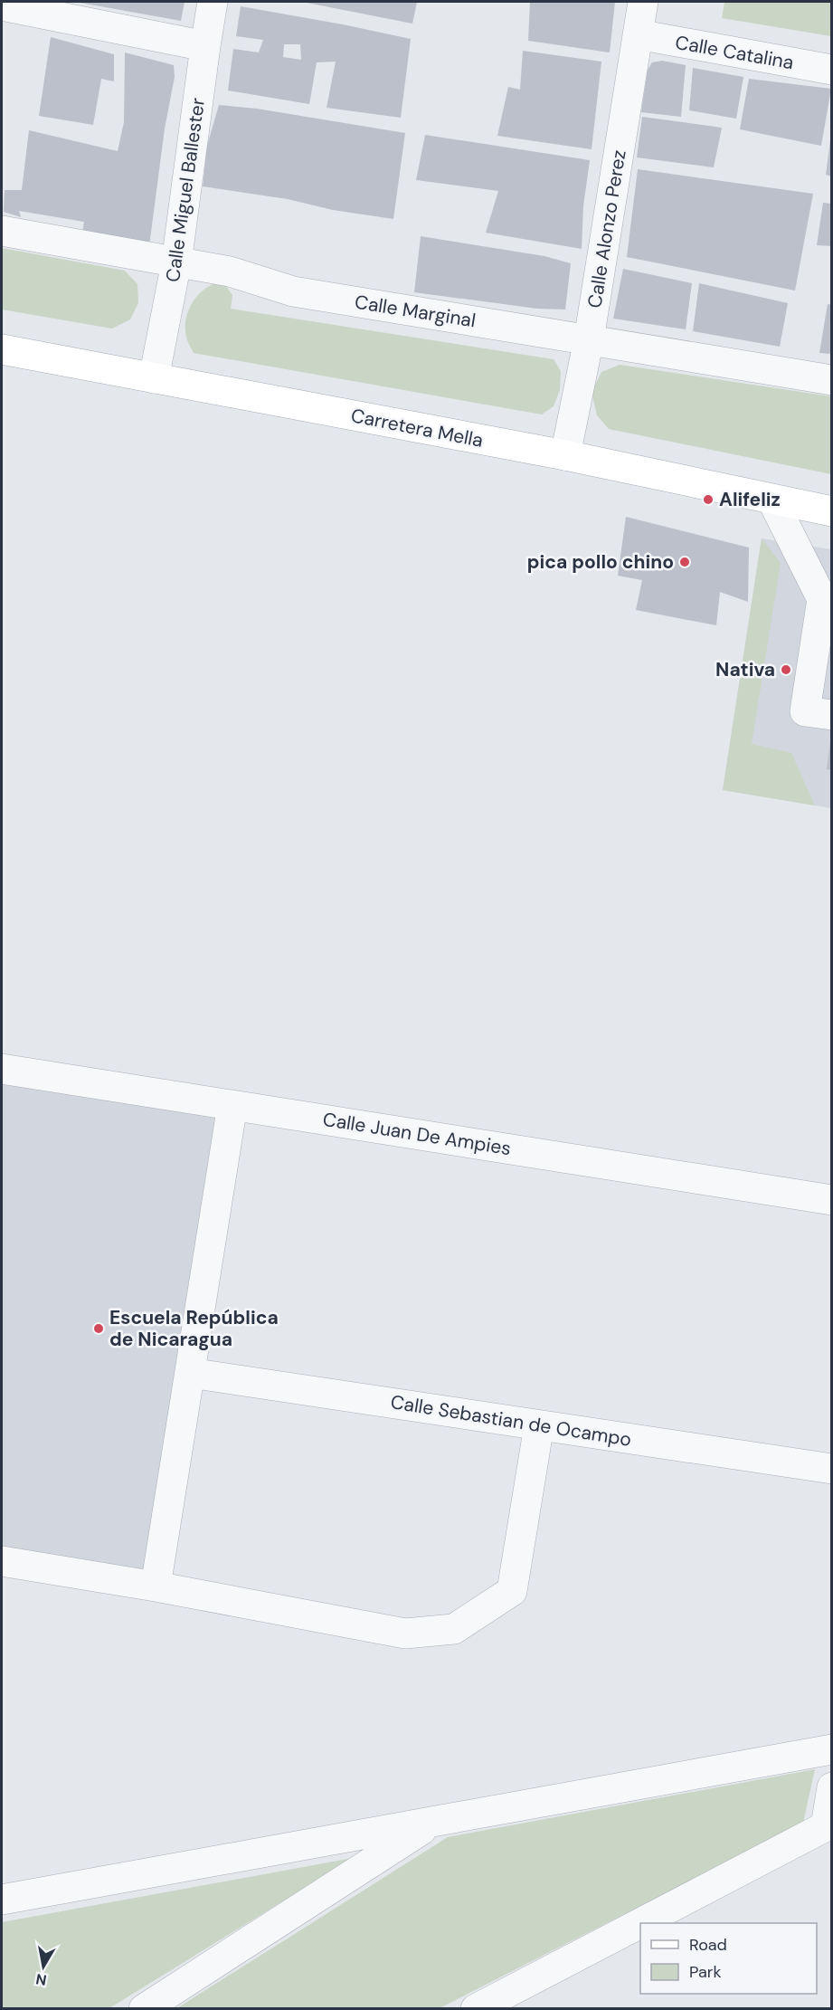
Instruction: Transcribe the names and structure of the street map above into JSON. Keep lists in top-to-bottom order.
{
  "streets": {
    "main road": ["Carretera Mella"],
    "street": [
      "Calle Catalina",
      "Calle Miguel Ballester",
      "Calle Alonzo Perez",
      "Calle Marginal",
      "Calle Juan De Ampies",
      "Calle Sebastian de Ocampo"
    ]
  },
  "crossings": [
    ["Calle Catalina", "Calle Alonzo Perez"],
    ["Calle Miguel Ballester", "Calle Marginal"],
    ["Calle Miguel Ballester", "Carretera Mella"],
    ["Calle Alonzo Perez", "Calle Marginal"],
    ["Calle Alonzo Perez", "Carretera Mella"]
  ],
  "places": [
    "Alifeliz",
    "pica pollo chino",
    "Nativa",
    "Escuela República de Nicaragua"
  ],
  "legend": ["Road", "Park"],
  "north": "bottom"
}
